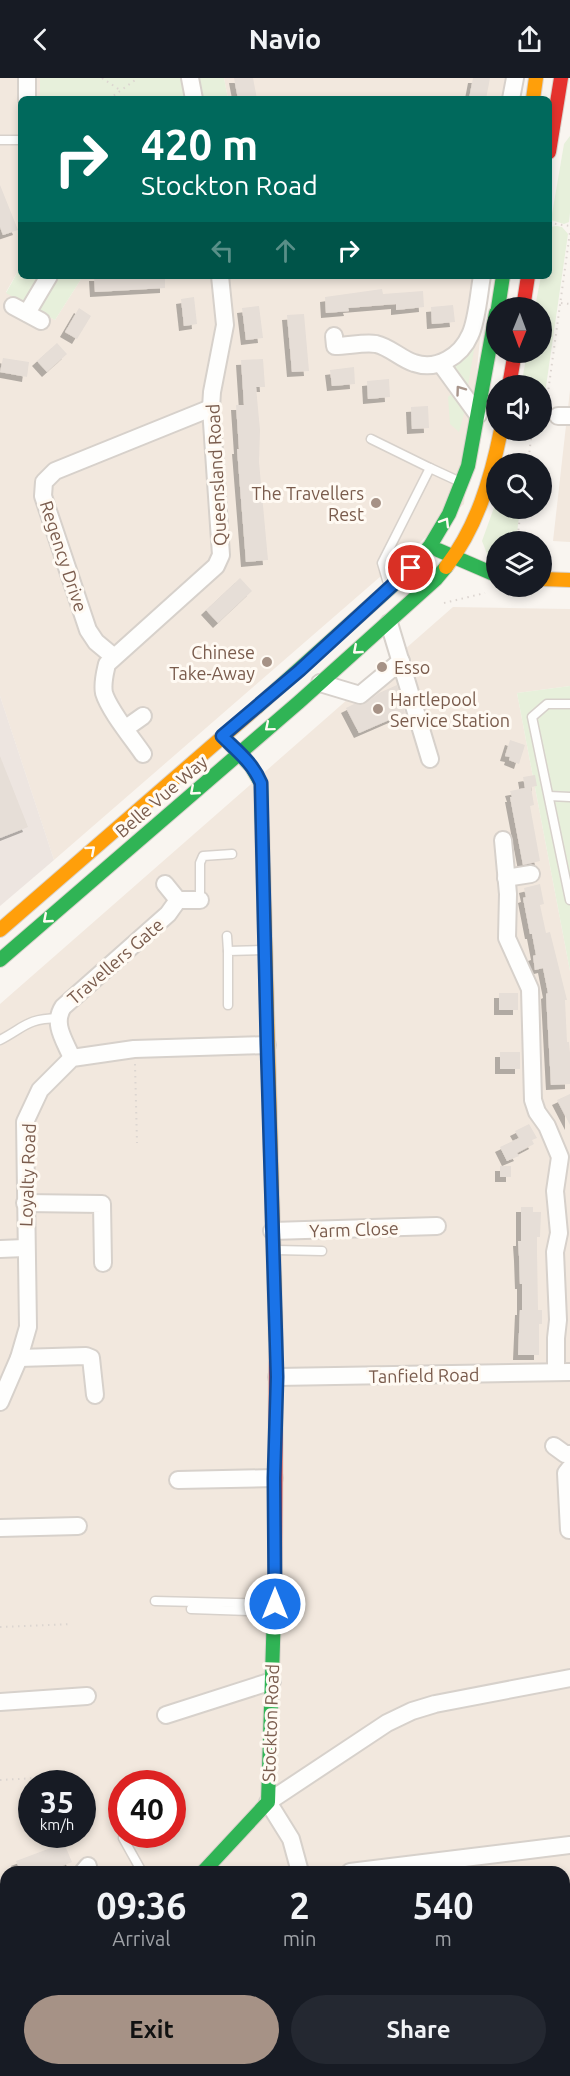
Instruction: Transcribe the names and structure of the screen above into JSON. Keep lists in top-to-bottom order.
{
  "streets": {
    "main road": ["Belle Vue Way", "Stockton Road"],
    "street": [
      "Queensland Road",
      "Regency Drive",
      "Travellers Gate",
      "Loyalty Road",
      "Yarm Close",
      "Tanfield Road"
    ]
  },
  "crossings": [
    ["Queensland Road", "Regency Drive"],
    ["Belle Vue Way", "Stockton Road"],
    ["Travellers Gate", "Loyalty Road"],
    ["Yarm Close", "Stockton Road"],
    ["Tanfield Road", "Stockton Road"]
  ],
  "places": [
    "The Travellers Rest",
    "Chinese Take-Away",
    "Esso",
    "Hartlepool Service Station"
  ],
  "north": "bottom",
  "page": {
    "header": "Navio",
    "turn": ["420 m", "Stockton Road"],
    "speed": "35 km/h",
    "limit": "40",
    "eta": [
      "09:36",
      "Arrival",
      "2",
      "min",
      "540",
      "m"
    ],
    "buttons": ["Exit", "Share"]
  }
}
